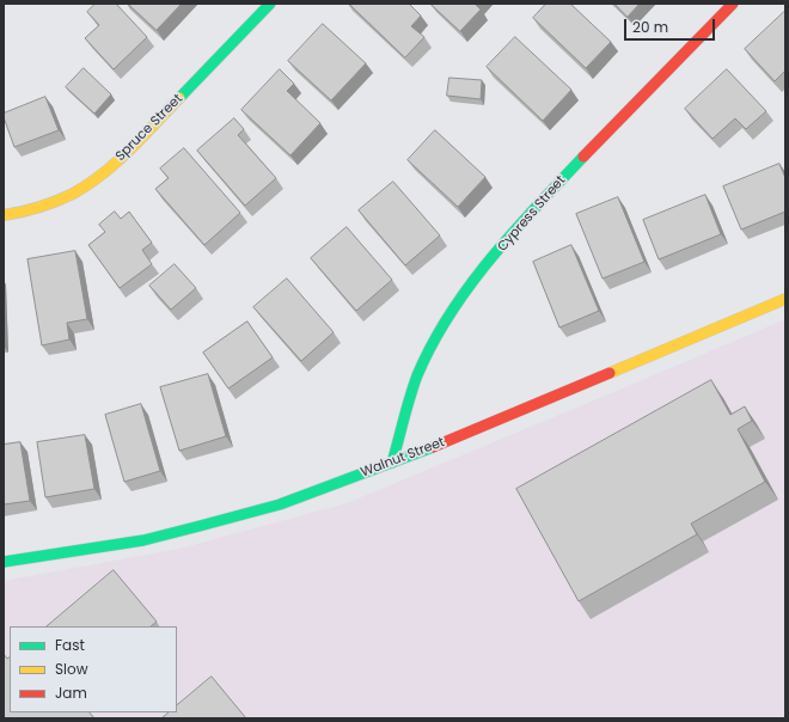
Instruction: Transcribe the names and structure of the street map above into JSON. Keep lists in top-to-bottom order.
{
  "streets": {
    "street": ["Spruce Street", "Cypress Street", "Walnut Street"]
  },
  "crossings": [
    ["Cypress Street", "Walnut Street"]
  ],
  "legend": ["Fast", "Slow", "Jam"],
  "scale_bar": "20 m"
}
